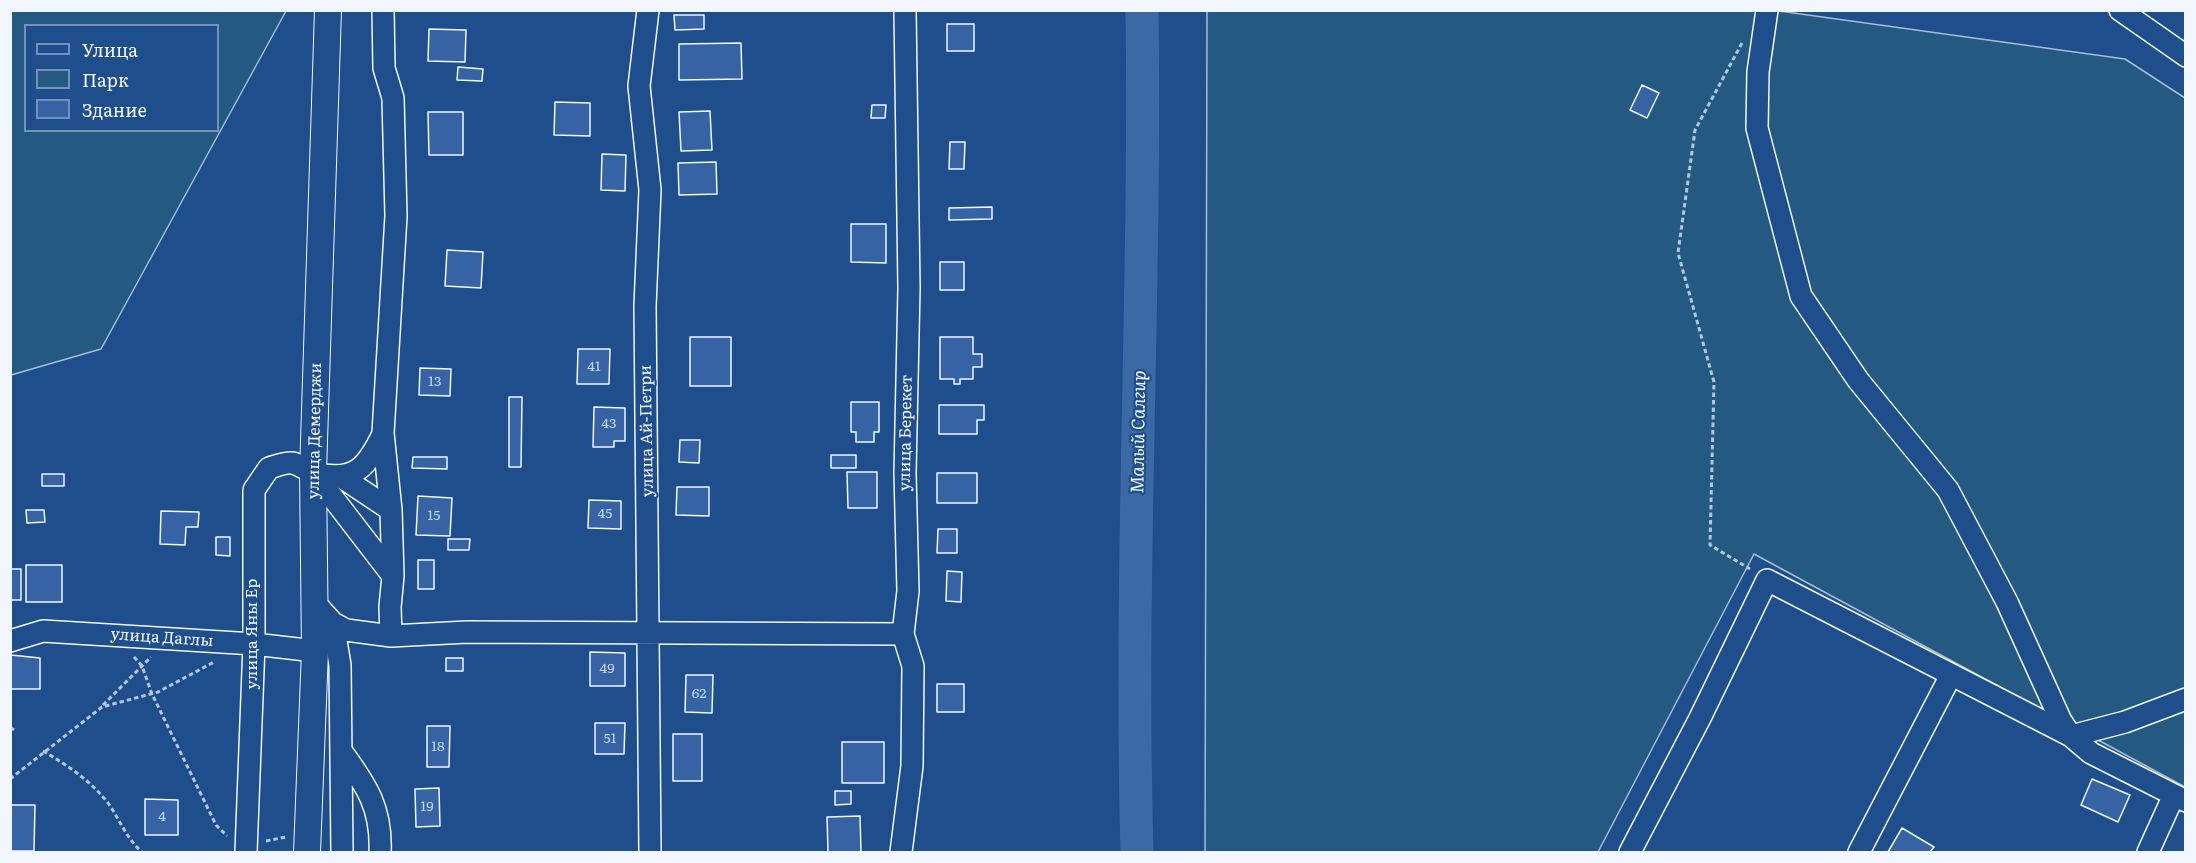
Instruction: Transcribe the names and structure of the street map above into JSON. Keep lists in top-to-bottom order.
{
  "streets": {
    "main road": ["улица Демерджи"],
    "street": [
      "улица Ай-Петри",
      "улица Берекет",
      "улица Яны Ер",
      "улица Даглы"
    ]
  },
  "crossings": [
    ["улица Демерджи", "улица Яны Ер"],
    ["улица Демерджи", "улица Даглы"],
    ["улица Яны Ер", "улица Даглы"]
  ],
  "water": ["Малый Салгир"],
  "house_numbers": [
    "41",
    "13",
    "43",
    "45",
    "15",
    "49",
    "62",
    "51",
    "18",
    "19",
    "4"
  ],
  "legend": ["Улица", "Парк", "Здание"]
}
